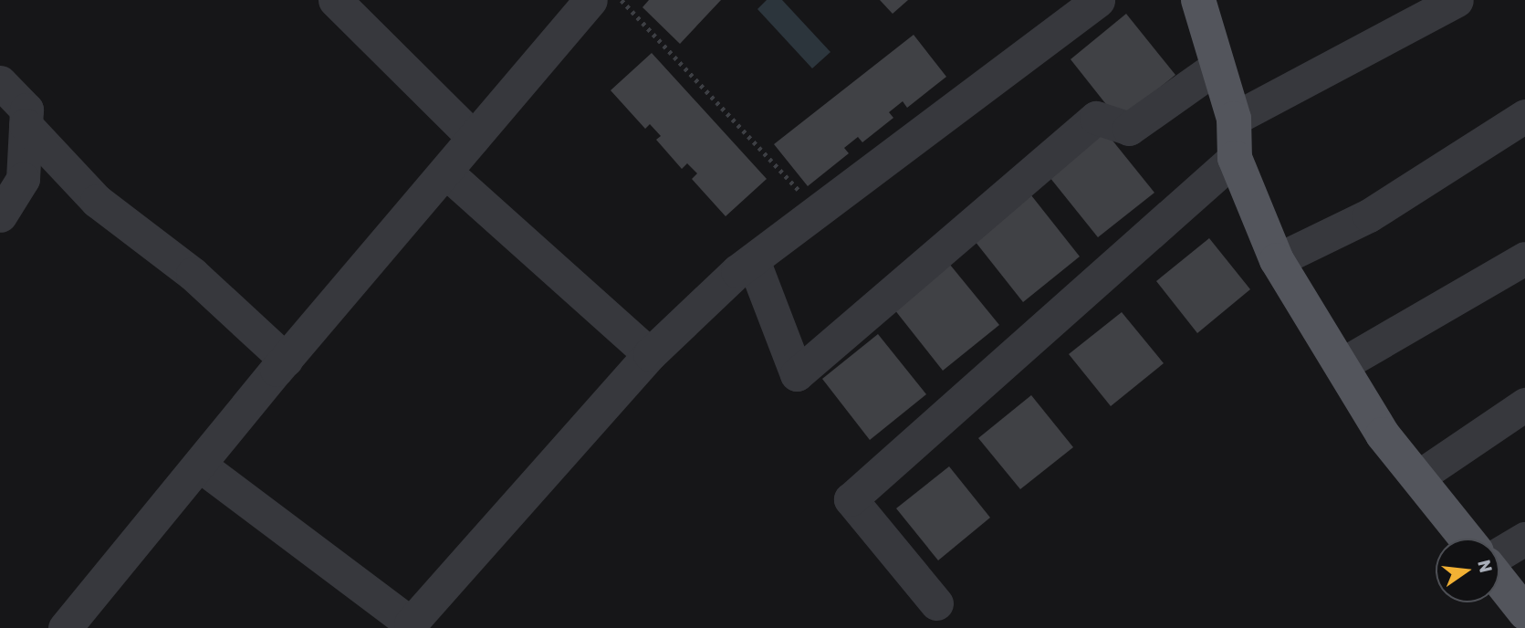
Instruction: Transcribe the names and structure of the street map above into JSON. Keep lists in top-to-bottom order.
{
  "north": "right"
}
